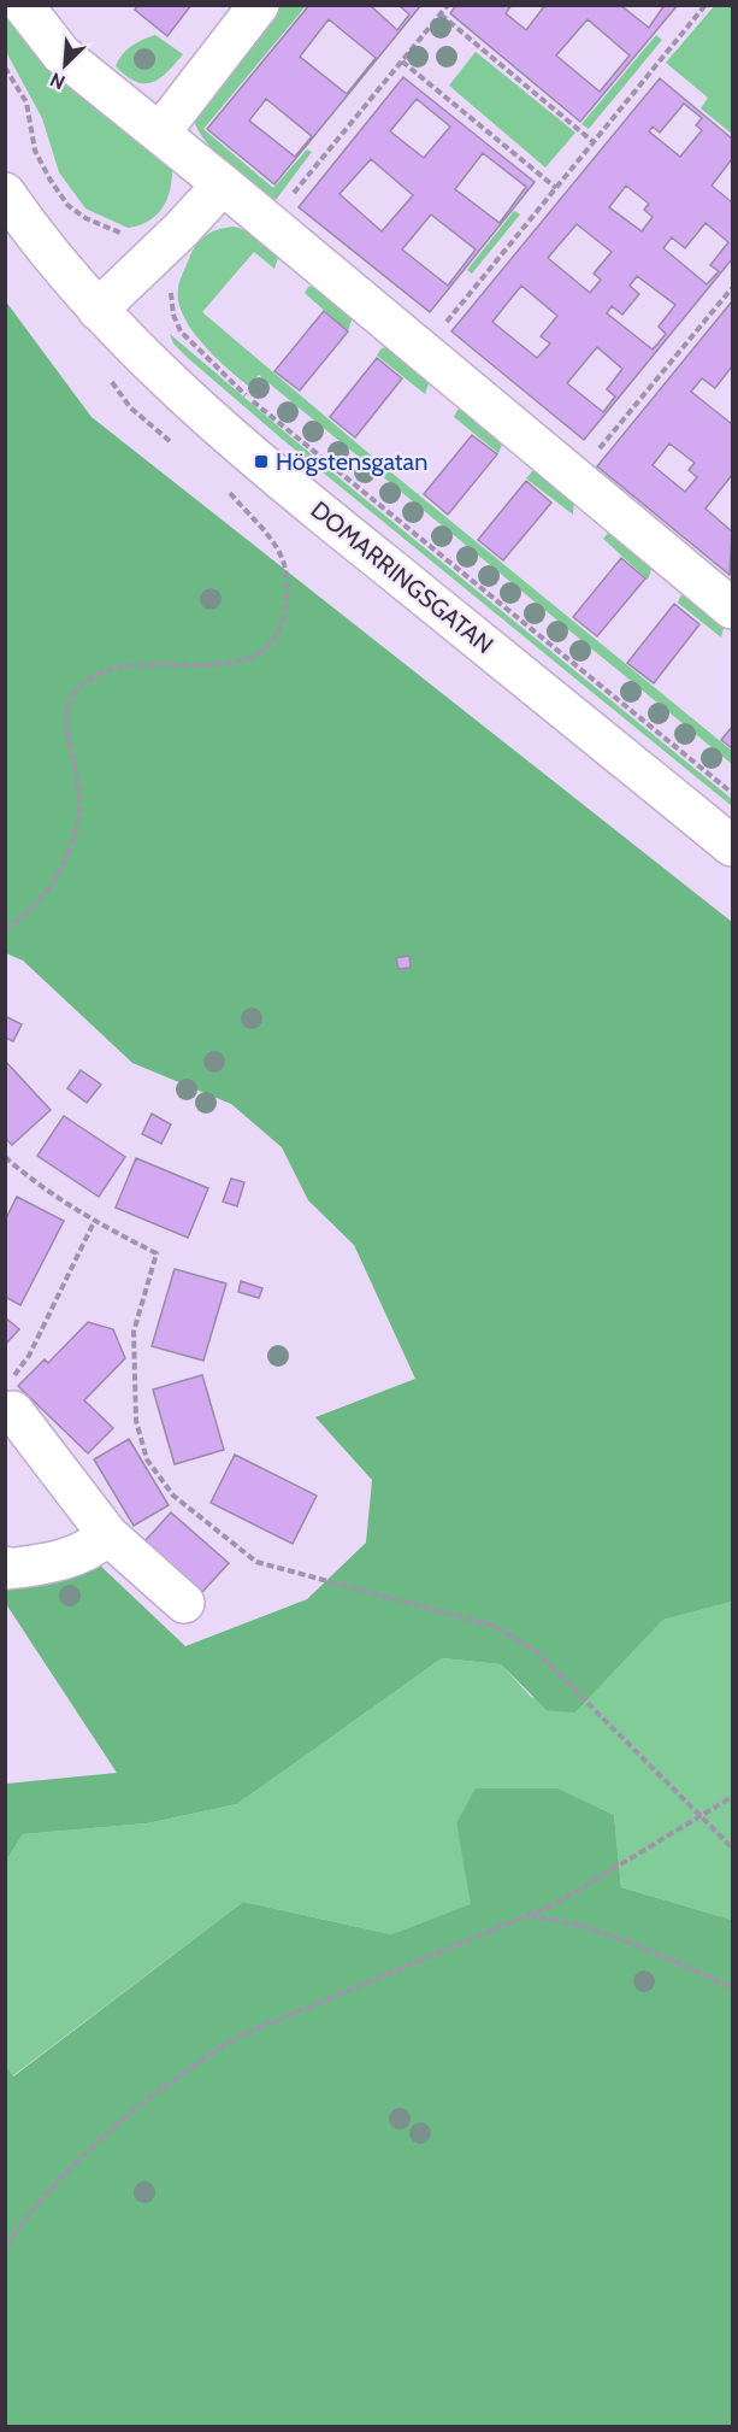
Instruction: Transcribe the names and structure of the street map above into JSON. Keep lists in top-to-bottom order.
{
  "streets": {
    "street": ["DOMARRINGSGATAN"]
  },
  "places": {
    "transit": ["Högstensgatan"]
  },
  "north": "bottom left"
}
